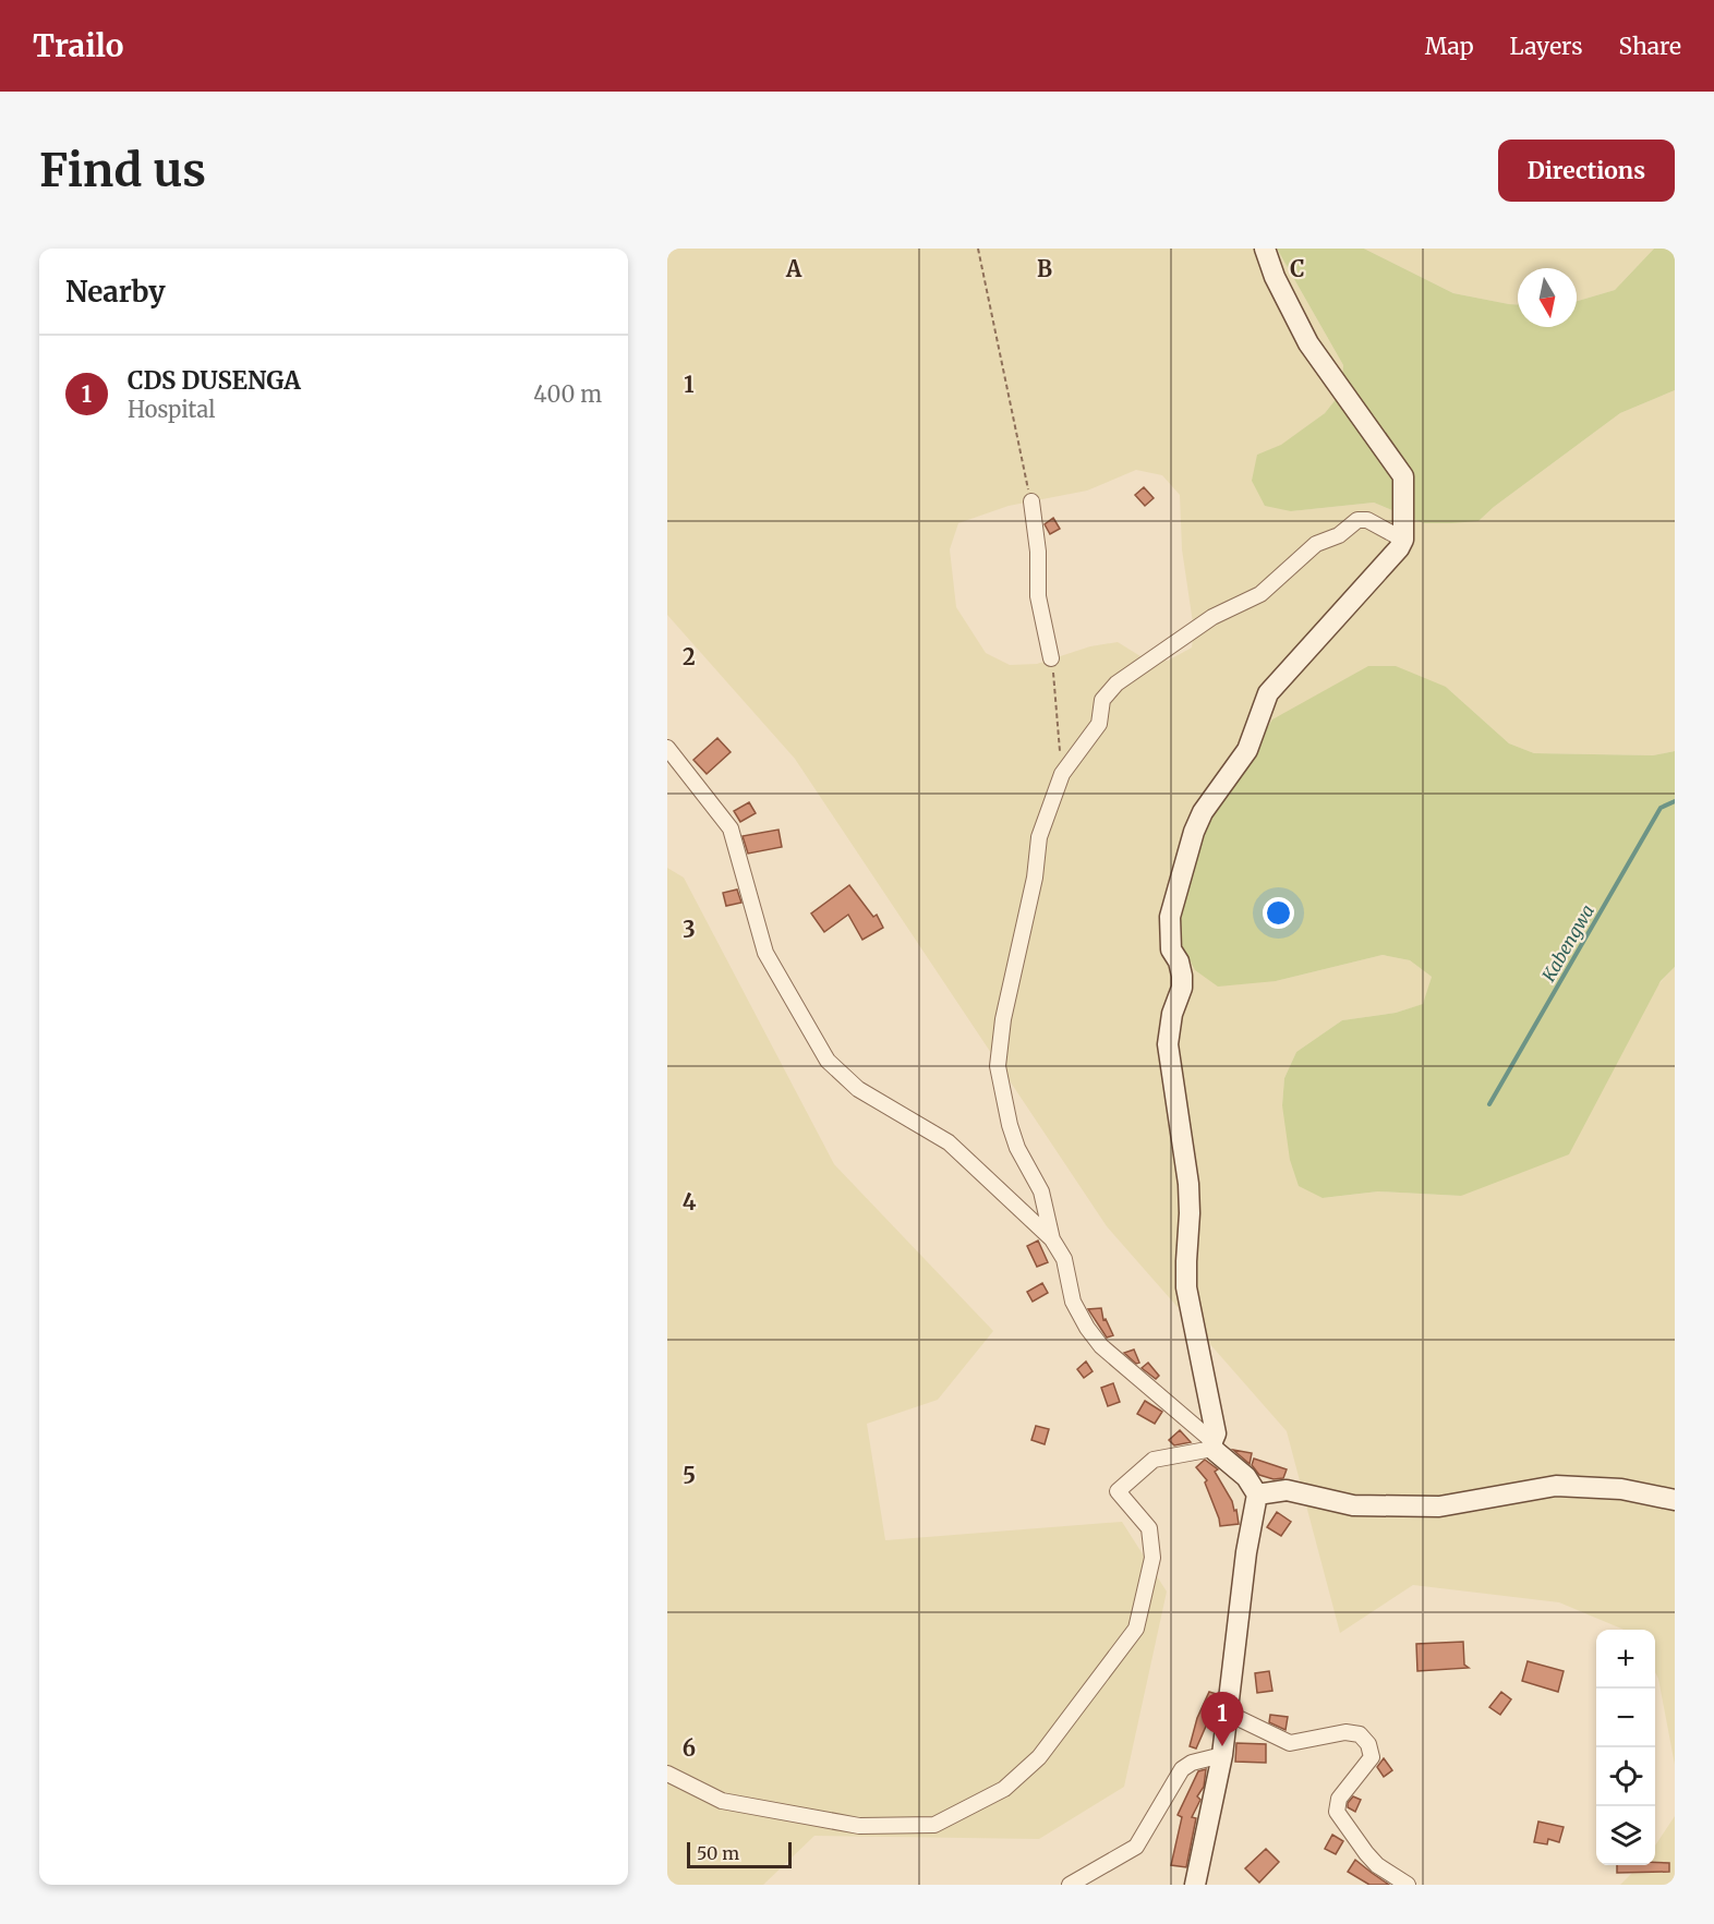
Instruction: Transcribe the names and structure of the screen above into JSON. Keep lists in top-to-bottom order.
{
  "water": ["Kabengwa"],
  "scale_bar": "50 m",
  "north": "bottom",
  "page": {
    "header": "Trailo",
    "nav": ["Map", "Layers", "Share"],
    "buttons": "Directions",
    "title": "Find us",
    "heading": "Nearby",
    "list": [
      {
        "mark": "1",
        "name": "CDS DUSENGA",
        "note": "Hospital",
        "value": "400 m"
      }
    ],
    "map_buttons": ["+", "−"],
    "pins": "1",
    "scale": "50 m"
  },
  "grid": {
    "columns": ["A", "B", "C"],
    "rows": [
      "1",
      "2",
      "3",
      "4",
      "5",
      "6"
    ]
  }
}
